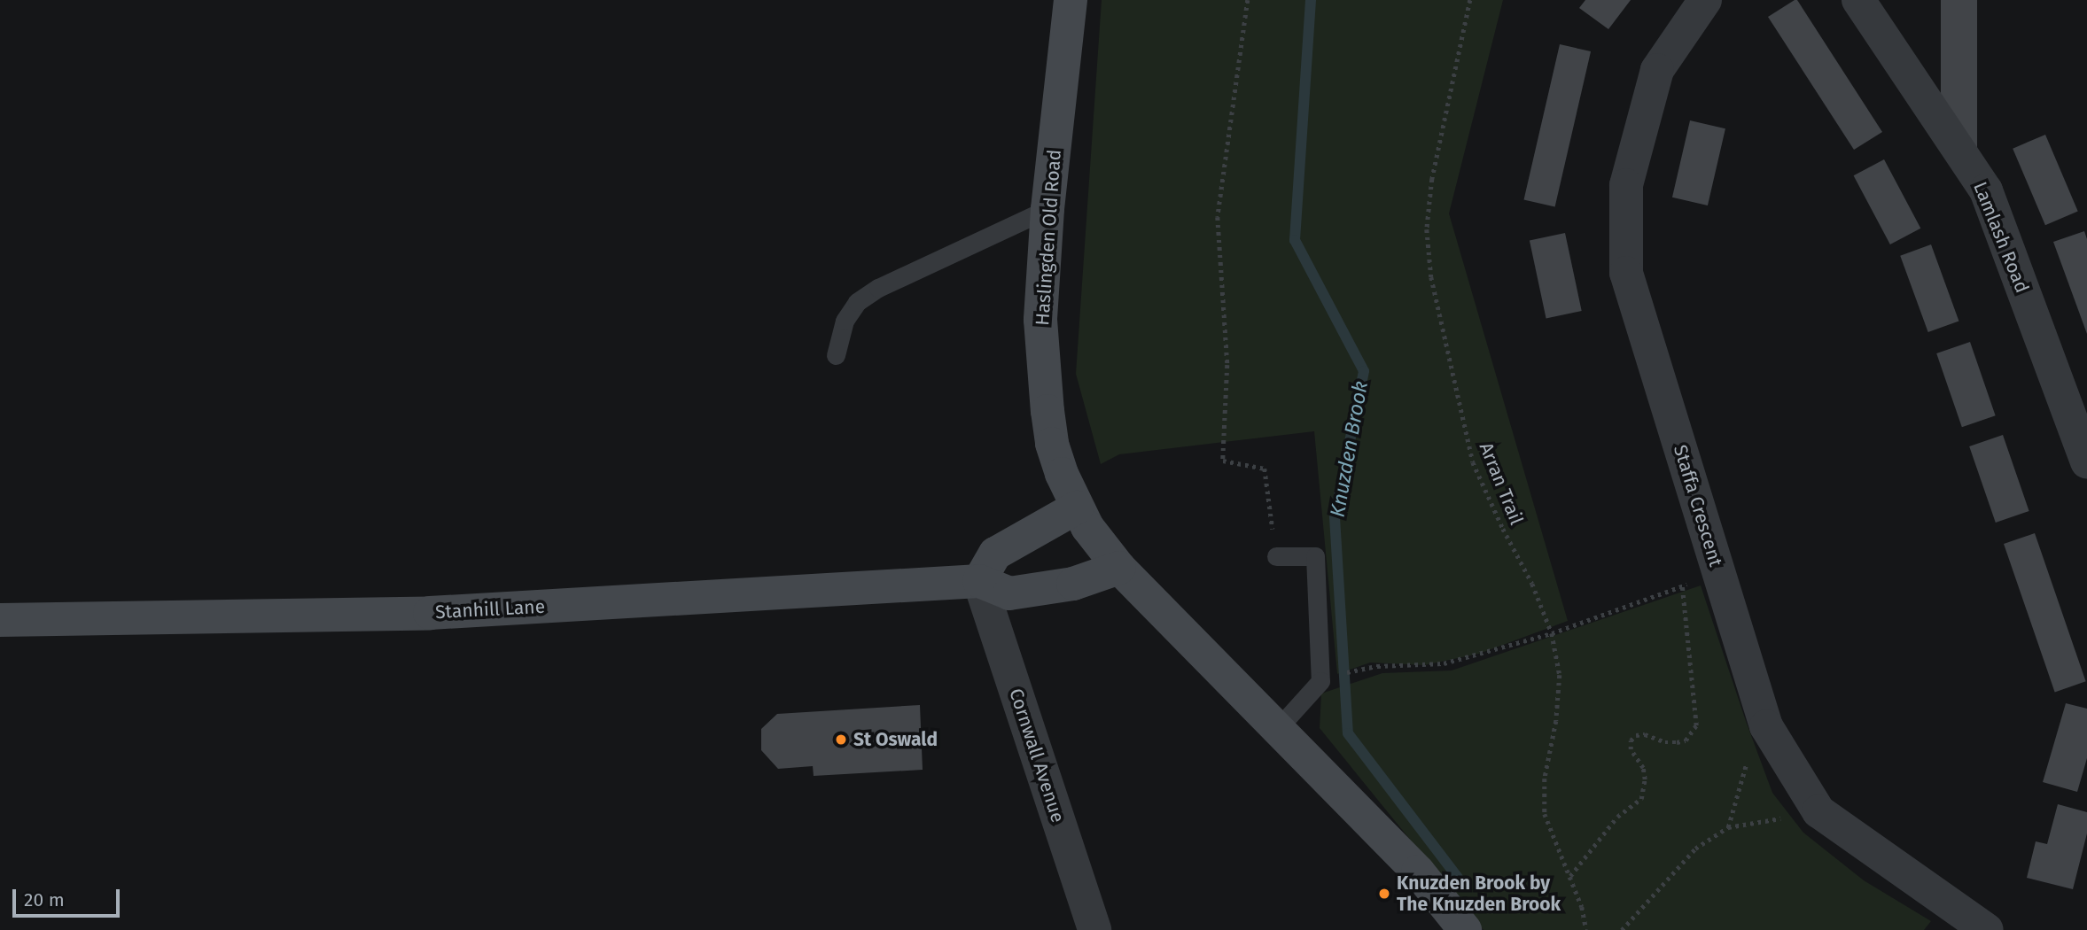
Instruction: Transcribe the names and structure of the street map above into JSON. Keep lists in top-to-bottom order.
{
  "streets": {
    "main road": ["Haslingden Old Road", "Stanhill Lane"],
    "street": ["Lamlash Road", "Staffa Crescent", "Cornwall Avenue"],
    "path": ["Arran Trail"]
  },
  "crossings": [
    ["Stanhill Lane", "Cornwall Avenue"]
  ],
  "water": ["Knuzden Brook"],
  "places": ["St Oswald", "Knuzden Brook by The Knuzden Brook"],
  "scale_bar": "20 m"
}
